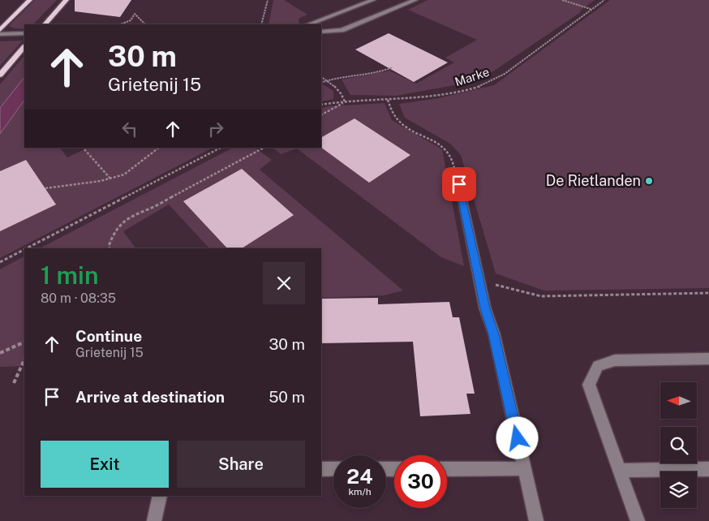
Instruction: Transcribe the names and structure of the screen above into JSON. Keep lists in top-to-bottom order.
{
  "streets": {
    "path": ["Marke"]
  },
  "places": ["De Rietlanden"],
  "north": "left",
  "page": {
    "turn": ["30 m", "Grietenij 15"],
    "heading": ["1 min", "80 m · 08:35"],
    "list": [
      {
        "name": "Continue",
        "note": "Grietenij 15",
        "value": "30 m"
      },
      {
        "name": "Arrive at destination",
        "value": "50 m"
      }
    ],
    "buttons": ["Exit", "Share"],
    "speed": "24 km/h",
    "limit": "30"
  }
}
